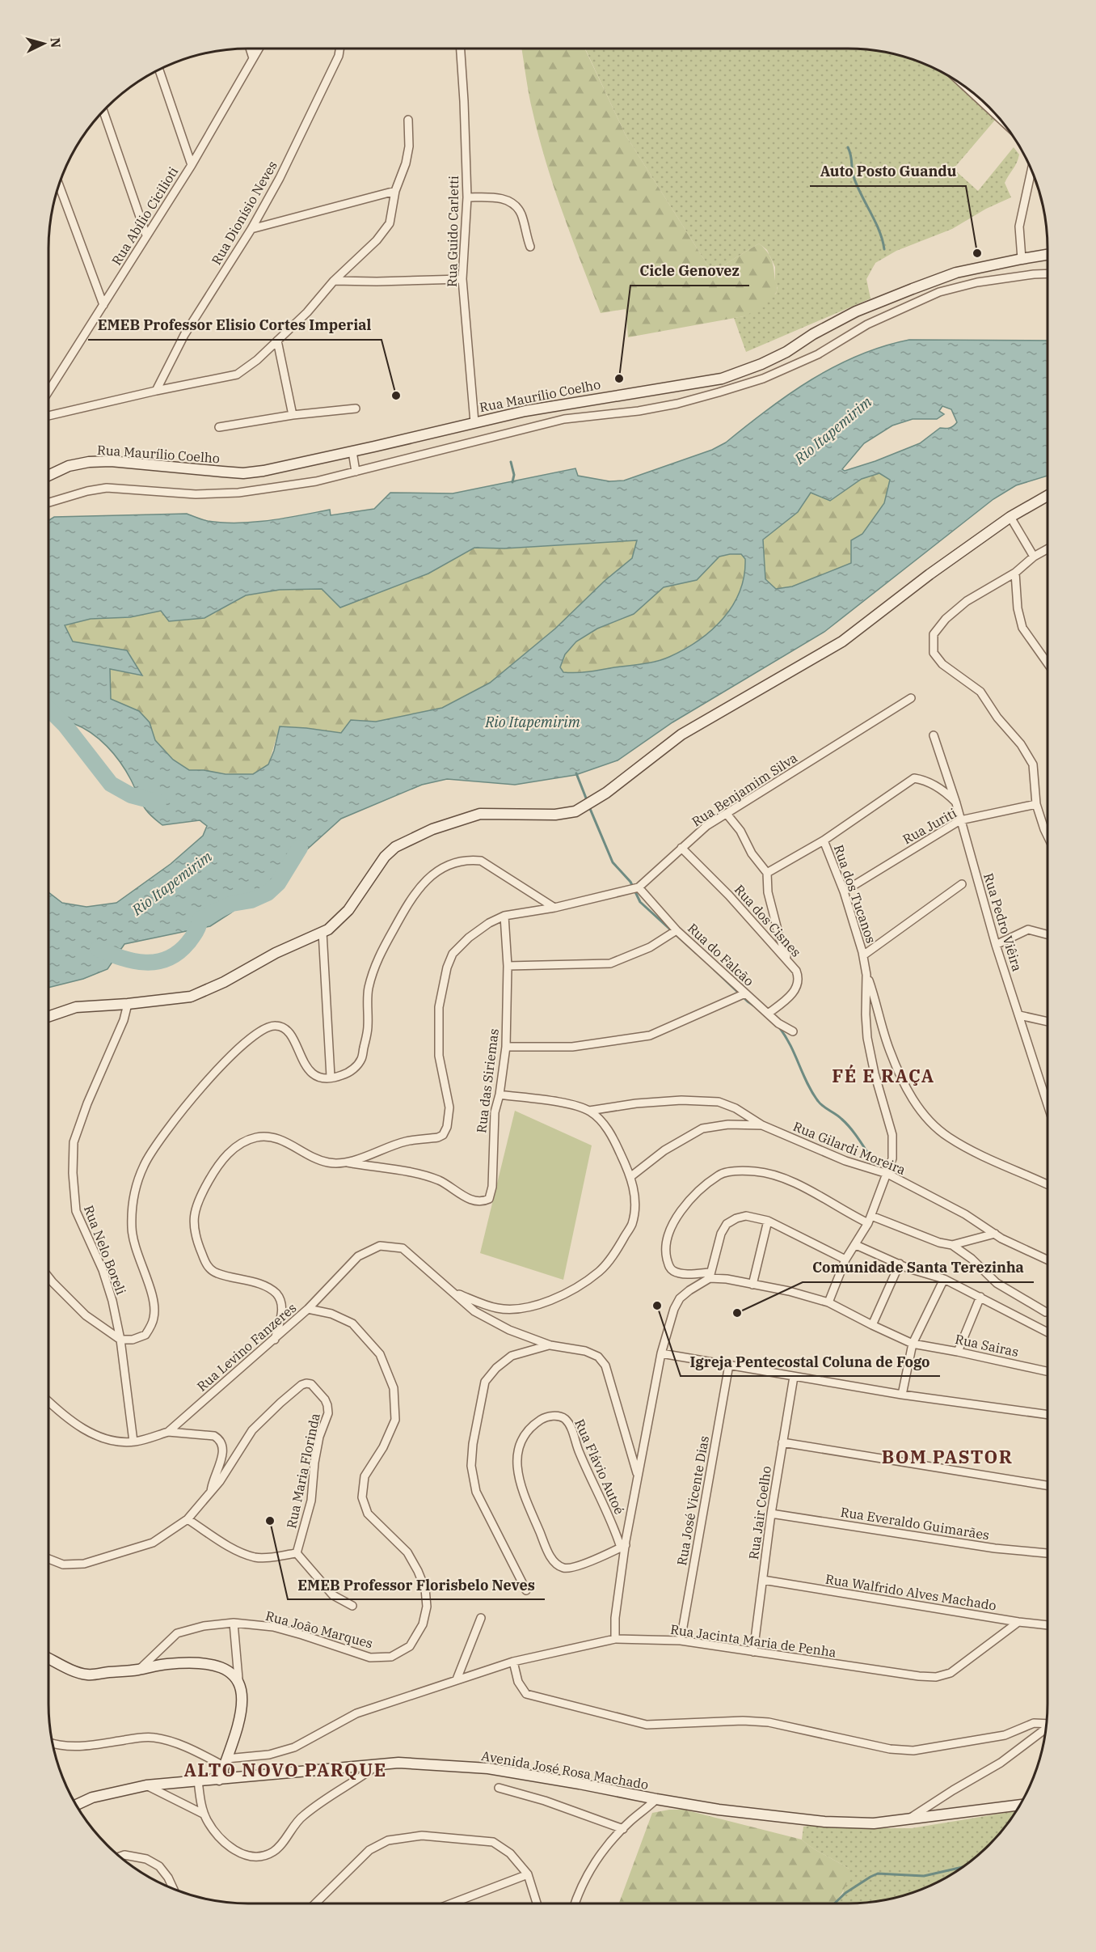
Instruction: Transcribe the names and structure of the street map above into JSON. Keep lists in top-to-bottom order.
{
  "streets": {
    "main road": ["Rua Maurílio Coelho", "Avenida José Rosa Machado"],
    "street": [
      "Rua Dionísio Neves",
      "Rua Abílio Cicilioti",
      "Rua Guido Carletti",
      "Rua Benjamim Silva",
      "Rua Juriti",
      "Rua dos Tucanos",
      "Rua dos Cisnes",
      "Rua Pedro Viêira",
      "Rua do Falcão",
      "Rua das Siriemas",
      "Rua Gilardi Moreira",
      "Rua Nelo Boreli",
      "Rua Sairas",
      "Rua Levino Fanzeres",
      "Rua Flávio Autoé",
      "Rua Maria Florinda",
      "Rua José Vicente Dias",
      "Rua Jair Coelho",
      "Rua Everaldo Guimarães",
      "Rua Walfrido Alves Machado",
      "Rua João Marques",
      "Rua Jacinta Maria de Penha"
    ]
  },
  "crossings": [
    ["Rua Guido Carletti", "Rua Maurílio Coelho"],
    ["Rua Benjamim Silva", "Rua dos Cisnes"],
    ["Rua Benjamim Silva", "Rua do Falcão"],
    ["Rua Benjamim Silva", "Rua das Siriemas"],
    ["Rua Juriti", "Rua dos Tucanos"],
    ["Rua Juriti", "Rua Pedro Viêira"],
    ["Rua dos Cisnes", "Rua do Falcão"],
    ["Rua Nelo Boreli", "Rua Levino Fanzeres"],
    ["Rua Levino Fanzeres", "Rua João Marques"],
    ["Rua José Vicente Dias", "Rua Jacinta Maria de Penha"],
    ["Rua Jair Coelho", "Rua Everaldo Guimarães"],
    ["Rua Jair Coelho", "Rua Walfrido Alves Machado"],
    ["Rua Jair Coelho", "Rua Jacinta Maria de Penha"],
    ["Rua Walfrido Alves Machado", "Rua Jacinta Maria de Penha"]
  ],
  "districts": ["FÉ E RAÇA", "BOM PASTOR", "ALTO NOVO PARQUE"],
  "water": ["Rio Itapemirim"],
  "places": [
    "Auto Posto Guandu",
    "Cicle Genovez",
    "EMEB Professor Elisio Cortes Imperial",
    "Igreja Pentecostal Coluna de Fogo",
    "Comunidade Santa Terezinha",
    "EMEB Professor Florisbelo Neves"
  ],
  "north": "right"
}
